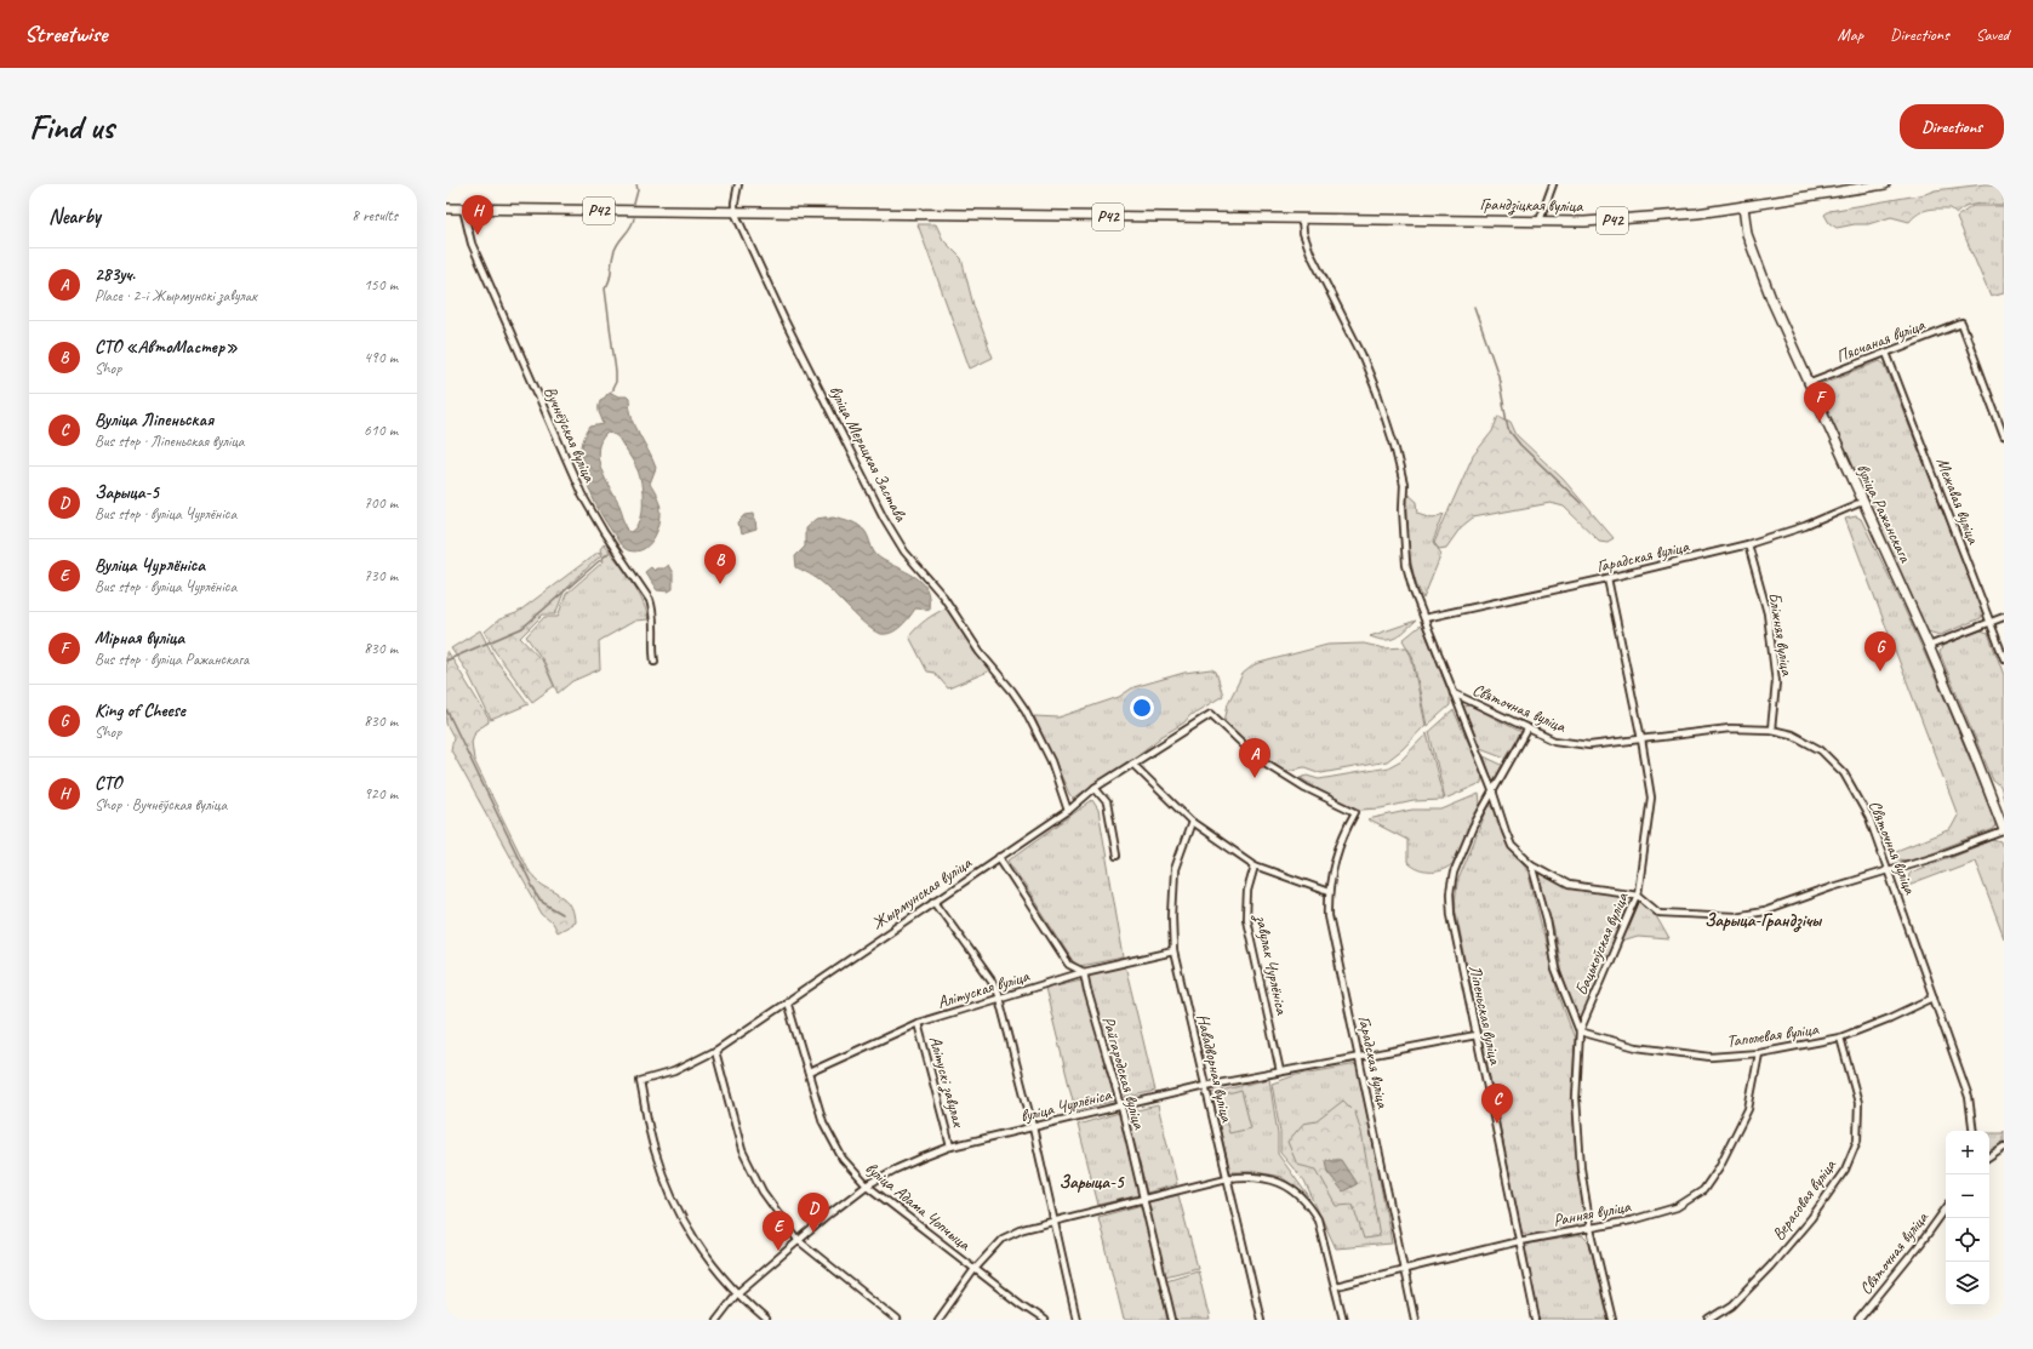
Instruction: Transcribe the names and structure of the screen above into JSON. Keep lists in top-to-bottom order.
{
  "streets": {
    "main road": ["Грандзіцкая вуліца", "Р42", "вуліца Ражанскага"],
    "street": [
      "Пясчаная вуліца",
      "Вучнёўская вуліца",
      "вуліца Мерацкая Застава",
      "Межавая вуліца",
      "Гарадская вуліца",
      "Бліжняя вуліца",
      "Святочная вуліца",
      "Жырмунская вуліца",
      "Бацькоўская вуліца",
      "завулак Чурлёніса",
      "Алітуская вуліца",
      "Ліпеньская вуліца",
      "Таполевая вуліца",
      "Навадворная вуліца",
      "Райгародская вуліца",
      "Алітускі завулак",
      "вуліца Чурлёніса",
      "Верасовая вуліца",
      "вуліца Адама Чопчыца",
      "Ранняя вуліца"
    ]
  },
  "crossings": [
    ["Грандзіцкая вуліца", "Р42"],
    ["Грандзіцкая вуліца", "Вучнёўская вуліца"],
    ["Грандзіцкая вуліца", "вуліца Мерацкая Застава"],
    ["Грандзіцкая вуліца", "вуліца Ражанскага"],
    ["Р42", "вуліца Ражанскага"],
    ["Пясчаная вуліца", "Межавая вуліца"],
    ["Пясчаная вуліца", "вуліца Ражанскага"],
    ["вуліца Мерацкая Застава", "Жырмунская вуліца"],
    ["вуліца Ражанскага", "Гарадская вуліца"],
    ["Гарадская вуліца", "Бліжняя вуліца"],
    ["Гарадская вуліца", "Жырмунская вуліца"],
    ["Гарадская вуліца", "Бацькоўская вуліца"],
    ["Гарадская вуліца", "вуліца Чурлёніса"],
    ["Гарадская вуліца", "Ранняя вуліца"],
    ["Бліжняя вуліца", "Святочная вуліца"],
    ["Святочная вуліца", "Бацькоўская вуліца"],
    ["Святочная вуліца", "Ліпеньская вуліца"],
    ["Святочная вуліца", "Таполевая вуліца"],
    ["Жырмунская вуліца", "вуліца Чурлёніса"],
    ["Жырмунская вуліца", "вуліца Адама Чопчыца"],
    ["Бацькоўская вуліца", "Таполевая вуліца"],
    ["Бацькоўская вуліца", "Ранняя вуліца"],
    ["завулак Чурлёніса", "вуліца Чурлёніса"],
    ["Алітуская вуліца", "Навадворная вуліца"],
    ["Алітуская вуліца", "Райгародская вуліца"],
    ["Алітуская вуліца", "Алітускі завулак"],
    ["Алітуская вуліца", "вуліца Адама Чопчыца"],
    ["Ліпеньская вуліца", "вуліца Чурлёніса"],
    ["Ліпеньская вуліца", "Ранняя вуліца"],
    ["Таполевая вуліца", "Верасовая вуліца"],
    ["Таполевая вуліца", "Ранняя вуліца"],
    ["Навадворная вуліца", "вуліца Чурлёніса"],
    ["Райгародская вуліца", "вуліца Чурлёніса"],
    ["Алітускі завулак", "вуліца Чурлёніса"],
    ["вуліца Чурлёніса", "вуліца Адама Чопчыца"]
  ],
  "districts": ["Зарыца-Грандзічы", "Зарыца-5"],
  "page": {
    "header": "Streetwise",
    "nav": ["Map", "Directions", "Saved"],
    "buttons": "Directions",
    "title": "Find us",
    "heading": ["Nearby", "8 results"],
    "pins": [
      "H",
      "F",
      "B",
      "G",
      "A",
      "C",
      "D",
      "E"
    ],
    "list": [
      {
        "mark": "A",
        "name": "283уч.",
        "note": "Place · 2-і Жырмунскі завулак",
        "value": "150 m"
      },
      {
        "mark": "B",
        "name": "СТО «АвтоМастер»",
        "note": "Shop",
        "value": "490 m"
      },
      {
        "mark": "C",
        "name": "Вуліца Ліпеньская",
        "note": "Bus stop · Ліпеньская вуліца",
        "value": "610 m"
      },
      {
        "mark": "D",
        "name": "Зарыца-5",
        "note": "Bus stop · вуліца Чурлёніса",
        "value": "700 m"
      },
      {
        "mark": "E",
        "name": "Вуліца Чурлёніса",
        "note": "Bus stop · вуліца Чурлёніса",
        "value": "730 m"
      },
      {
        "mark": "F",
        "name": "Мірная вуліца",
        "note": "Bus stop · вуліца Ражанскага",
        "value": "830 m"
      },
      {
        "mark": "G",
        "name": "King of Cheese",
        "note": "Shop",
        "value": "830 m"
      },
      {
        "mark": "H",
        "name": "СТО",
        "note": "Shop · Вучнёўская вуліца",
        "value": "920 m"
      }
    ],
    "map_buttons": ["+", "−"]
  }
}
